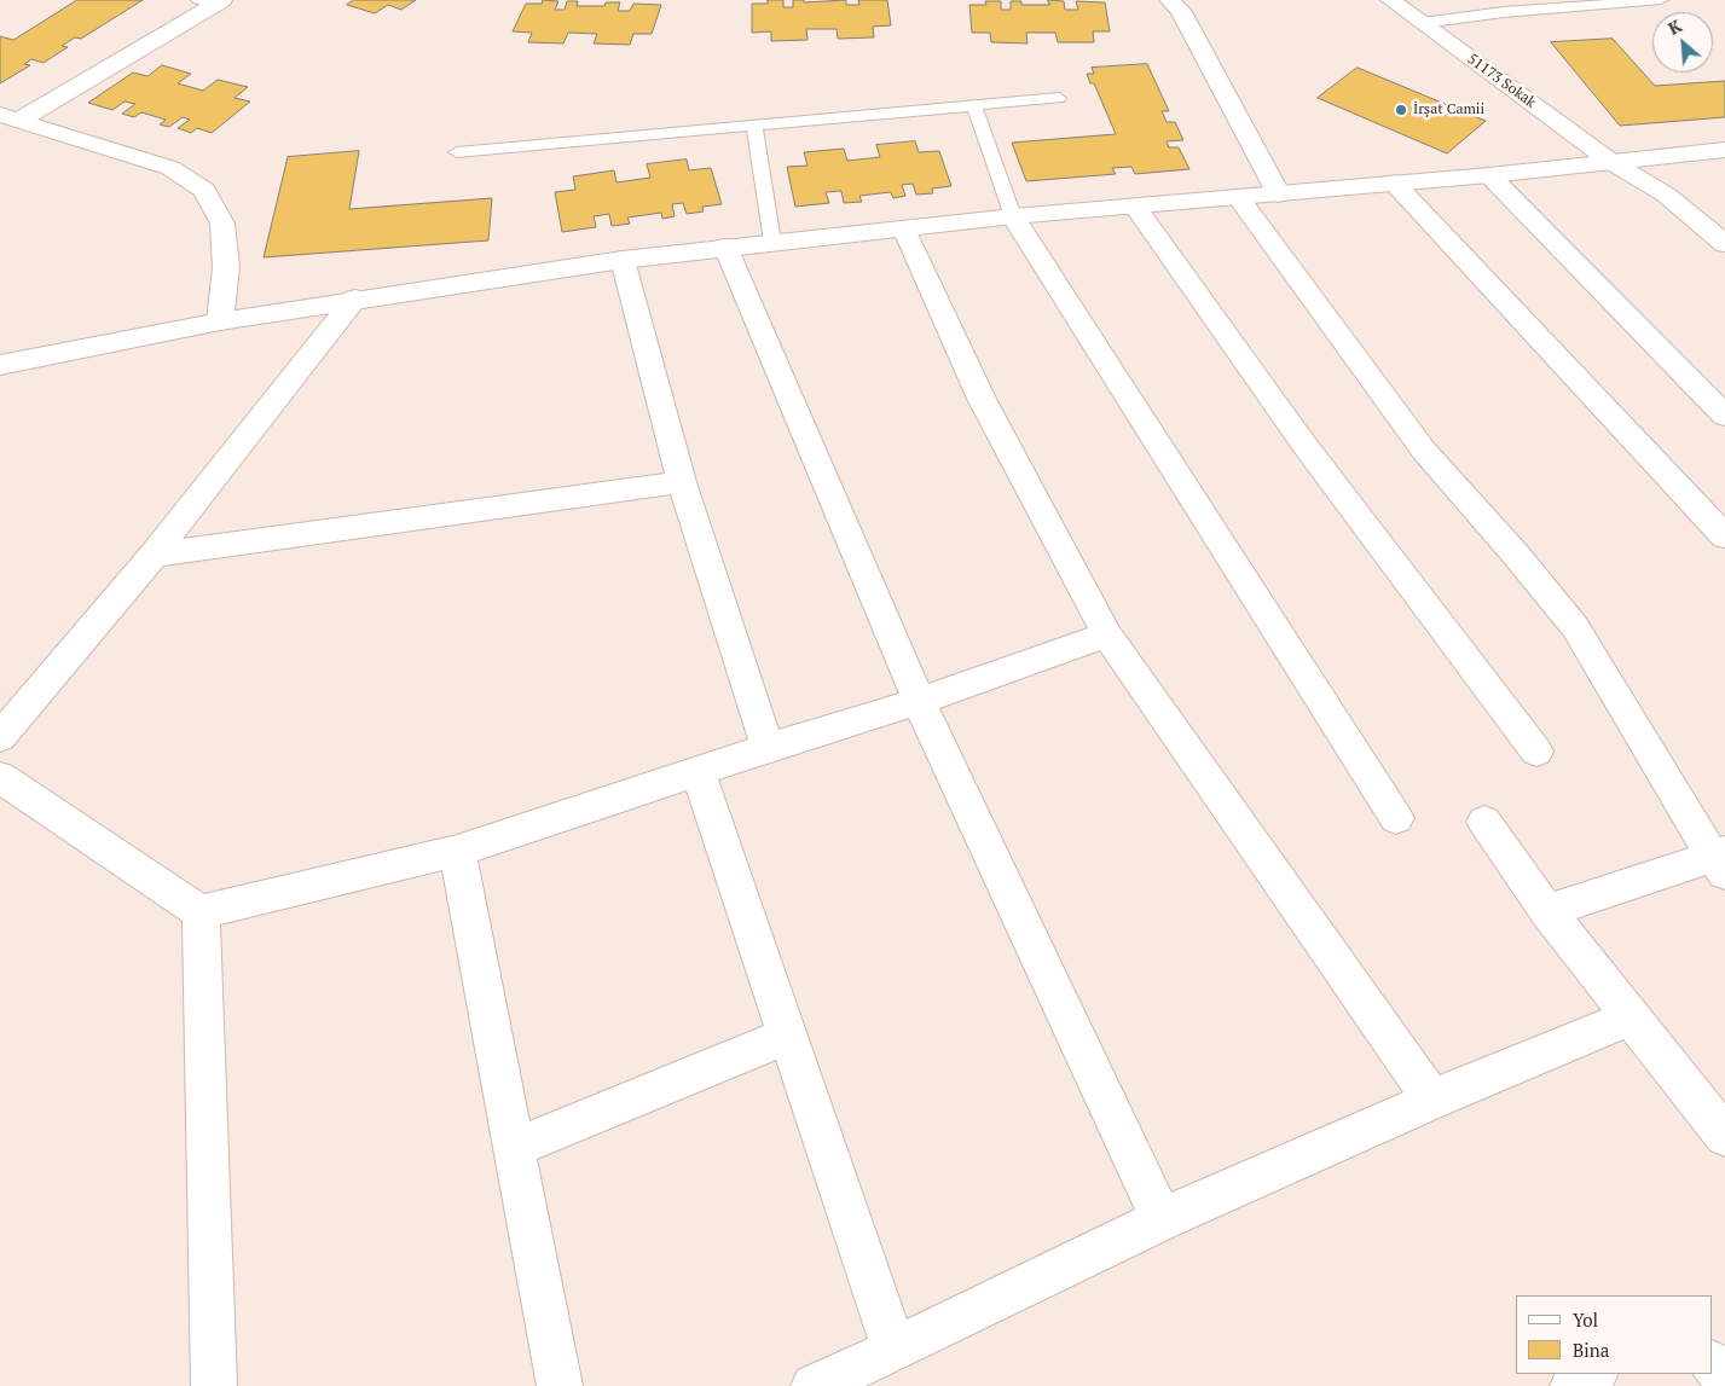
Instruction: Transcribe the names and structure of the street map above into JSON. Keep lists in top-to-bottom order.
{
  "streets": {
    "street": ["51173 Sokak"]
  },
  "places": ["İrşat Camii"],
  "legend": ["Yol", "Bina"],
  "north": "top left"
}
